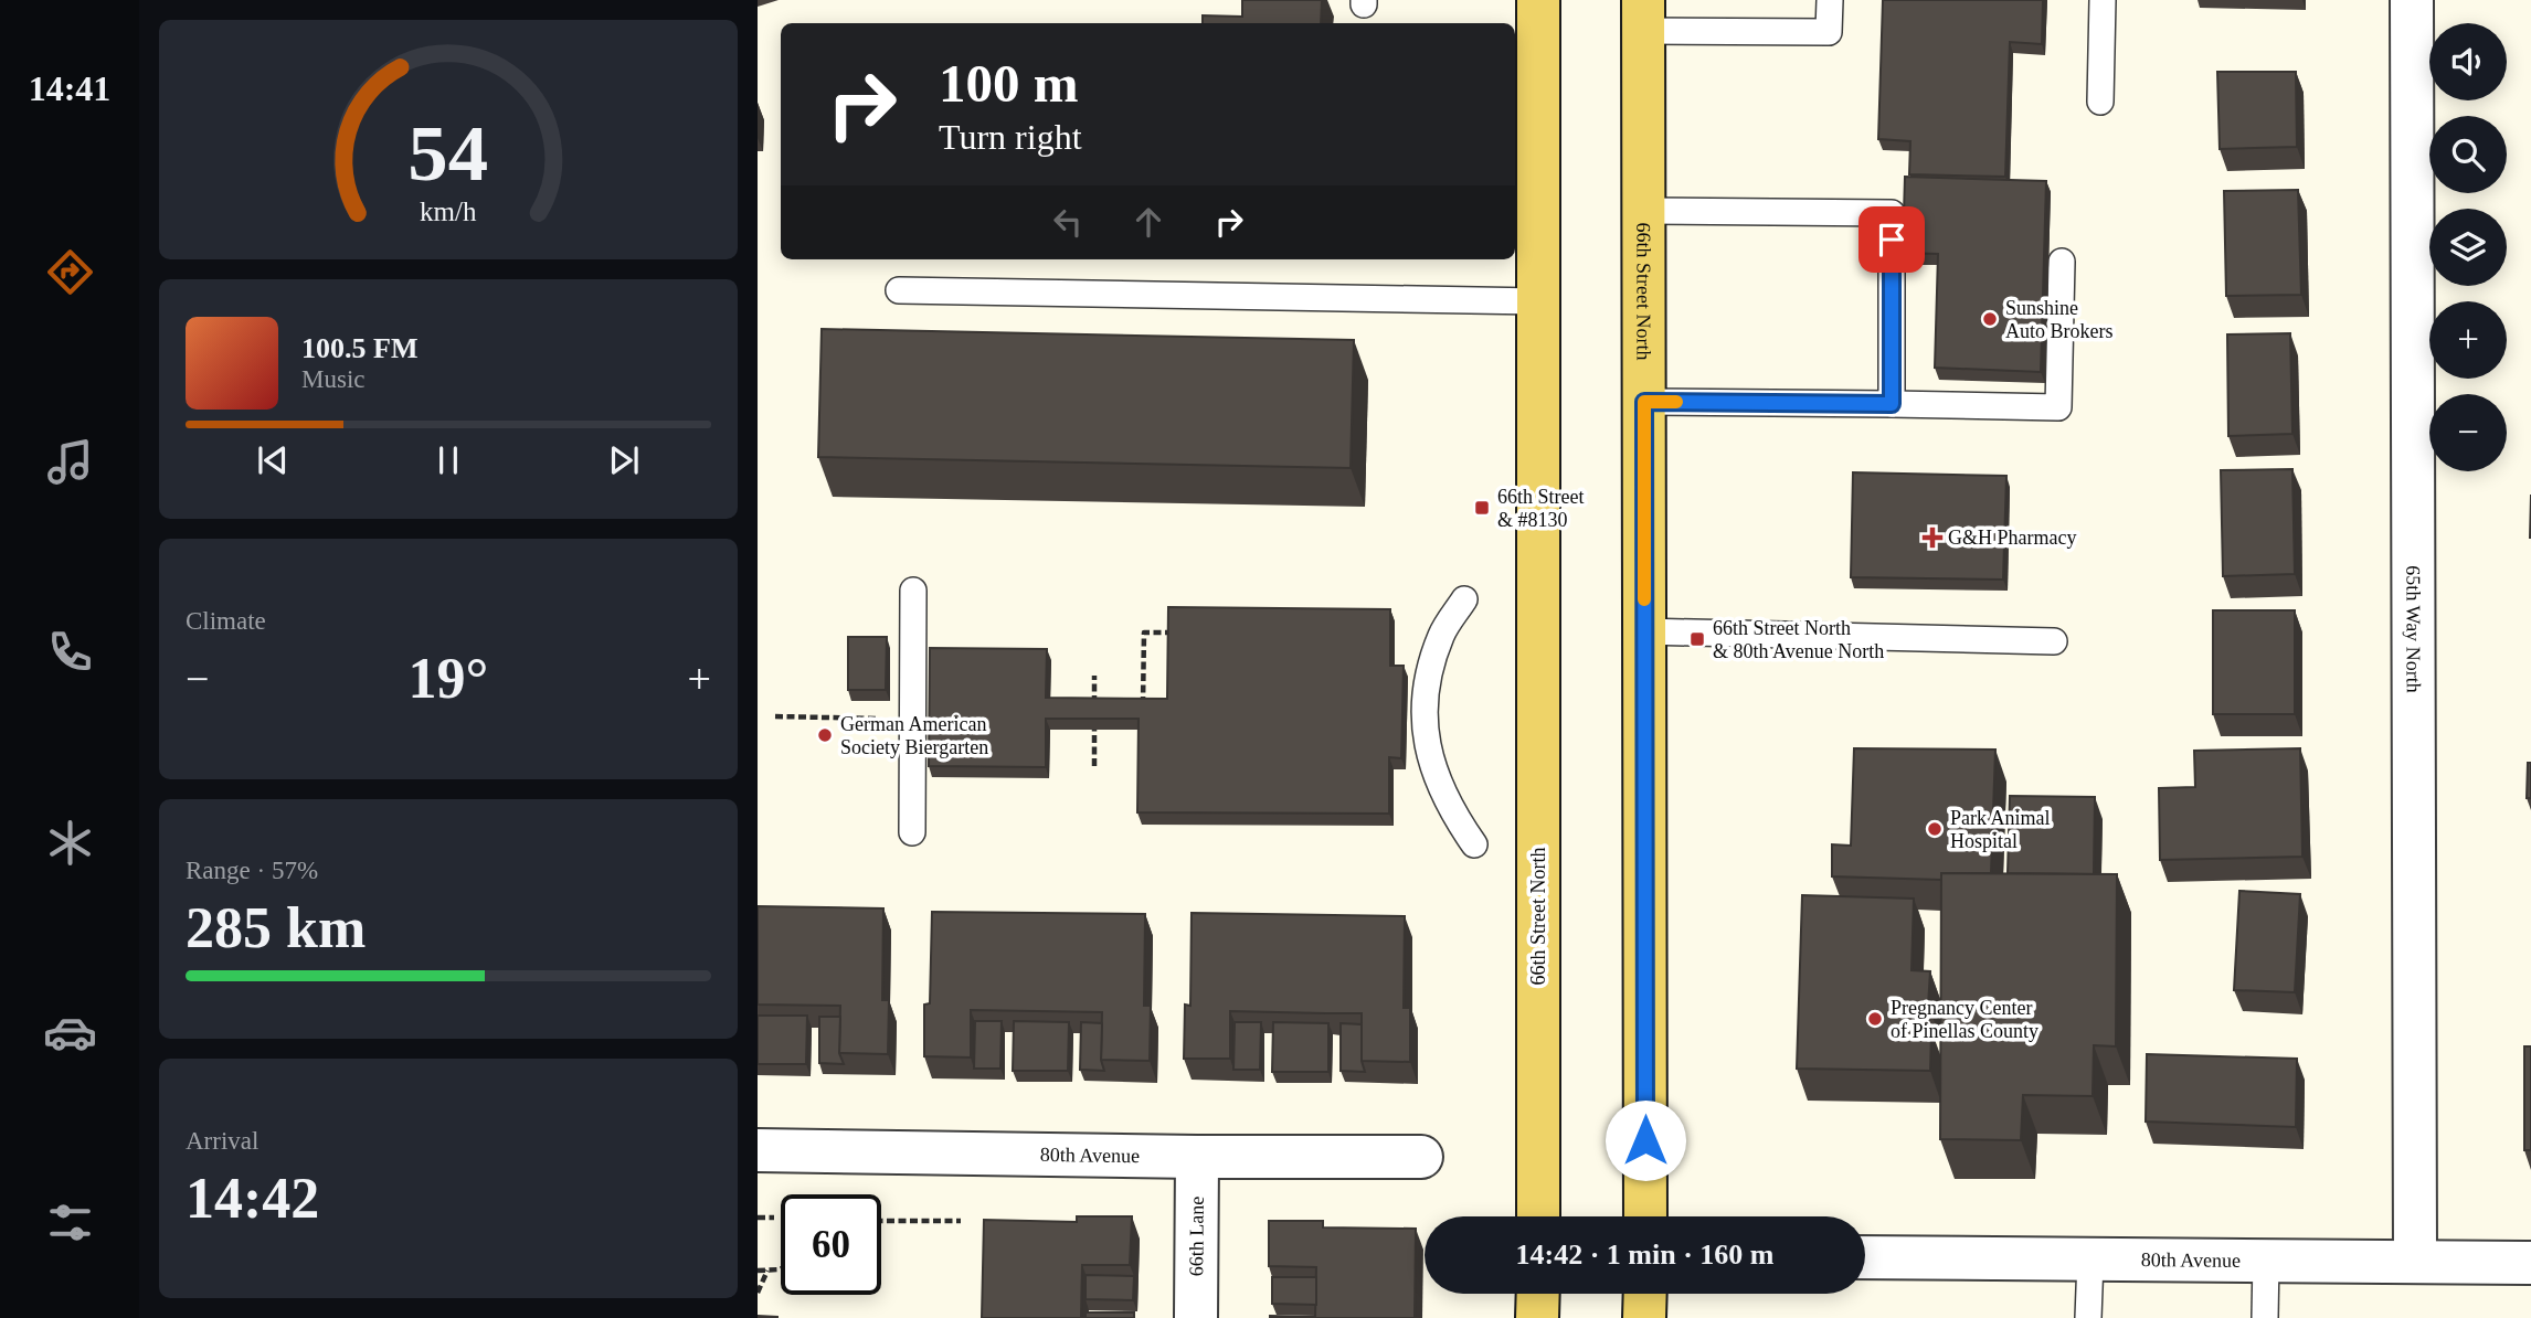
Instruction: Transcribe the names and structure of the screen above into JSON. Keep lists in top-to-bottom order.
{
  "streets": {
    "main road": ["66th Street North"],
    "street": ["65th Way North", "80th Avenue", "66th Lane"]
  },
  "crossings": [
    ["65th Way North", "80th Avenue"],
    ["80th Avenue", "66th Lane"]
  ],
  "places": {
    "other": [
      "Sunshine Auto Brokers",
      "German American Society Biergarten",
      "Park Animal Hospital",
      "Pregnancy Center of Pinellas County"
    ],
    "transit": ["66th Street & #8130", "66th Street North & 80th Avenue North"],
    "health": ["G&H Pharmacy"]
  },
  "page": {
    "tabs": "14:41",
    "map_buttons": ["+", "−"],
    "turn": ["100 m", "Turn right"],
    "song": ["100.5 FM", "Music"],
    "tile": [
      "Climate",
      ["Range · 57%", "285 km"],
      ["Arrival", "14:42"]
    ],
    "heat": ["−", "19°", "+"],
    "limit": "60",
    "trip": "14:42 · 1 min · 160 m",
    "gauge": ["54", "km/h"]
  }
}
